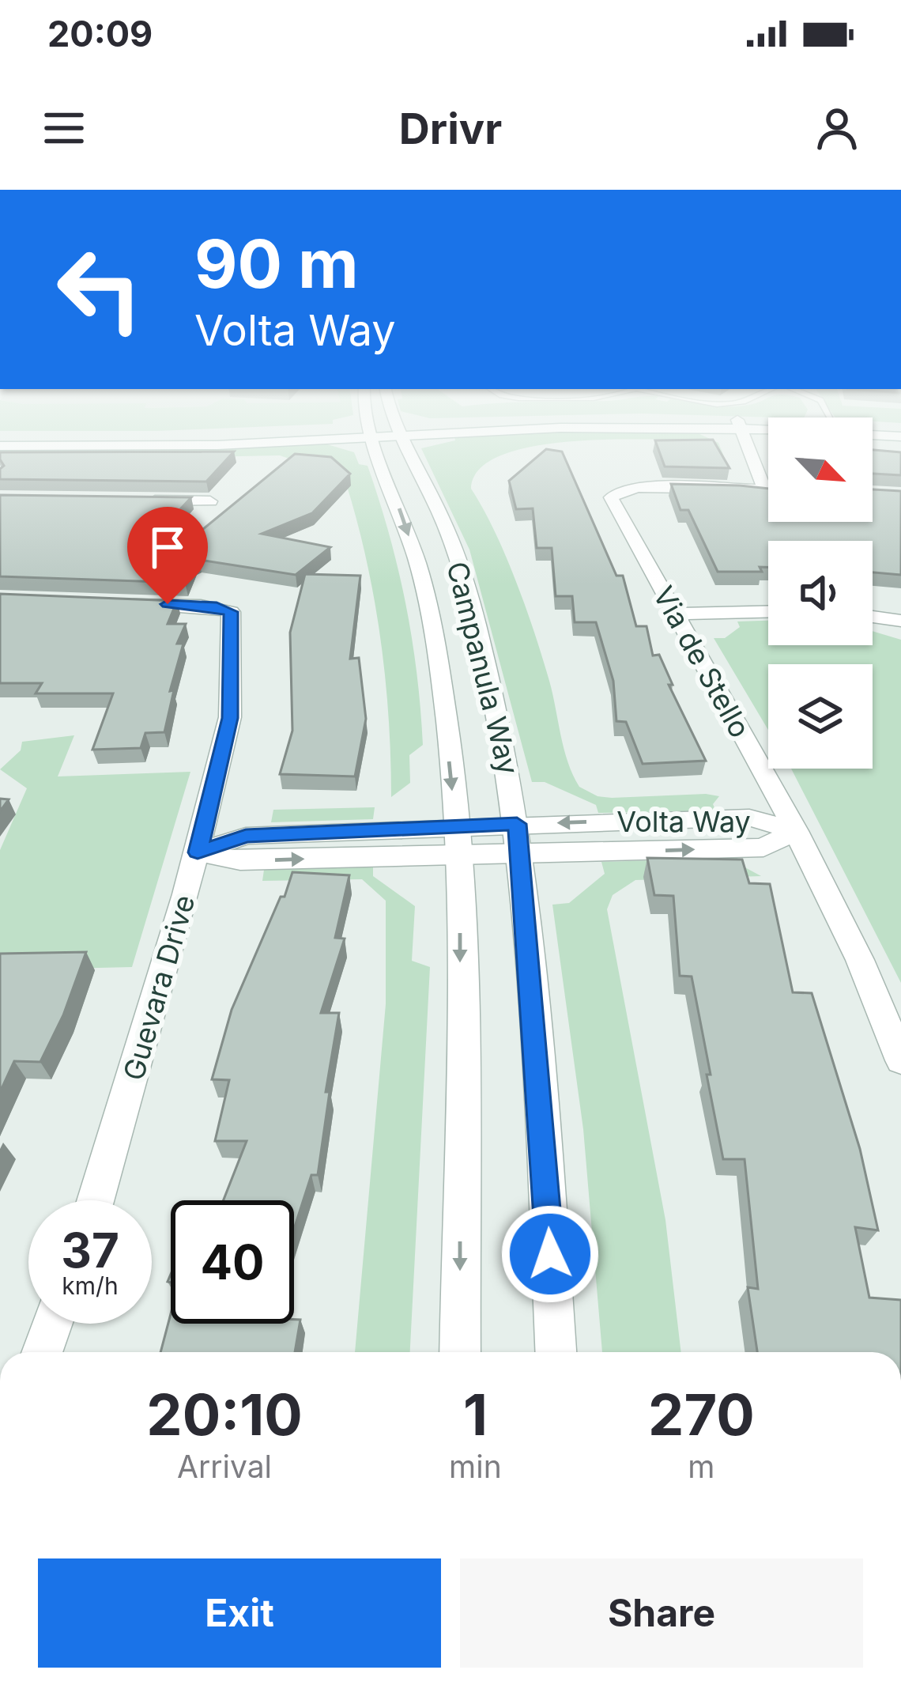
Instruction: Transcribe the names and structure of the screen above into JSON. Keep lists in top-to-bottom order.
{
  "streets": {
    "street": [
      "Via de Stello",
      "Campanula Way",
      "Volta Way",
      "Guevara Drive"
    ]
  },
  "crossings": [
    ["Via de Stello", "Volta Way"],
    ["Campanula Way", "Volta Way"],
    ["Volta Way", "Guevara Drive"]
  ],
  "north": "bottom right",
  "page": {
    "status": "20:09",
    "header": "Drivr",
    "turn": ["90 m", "Volta Way"],
    "speed": "37 km/h",
    "limit": "40",
    "eta": [
      "20:10",
      "Arrival",
      "1",
      "min",
      "270",
      "m"
    ],
    "buttons": ["Exit", "Share"]
  }
}
